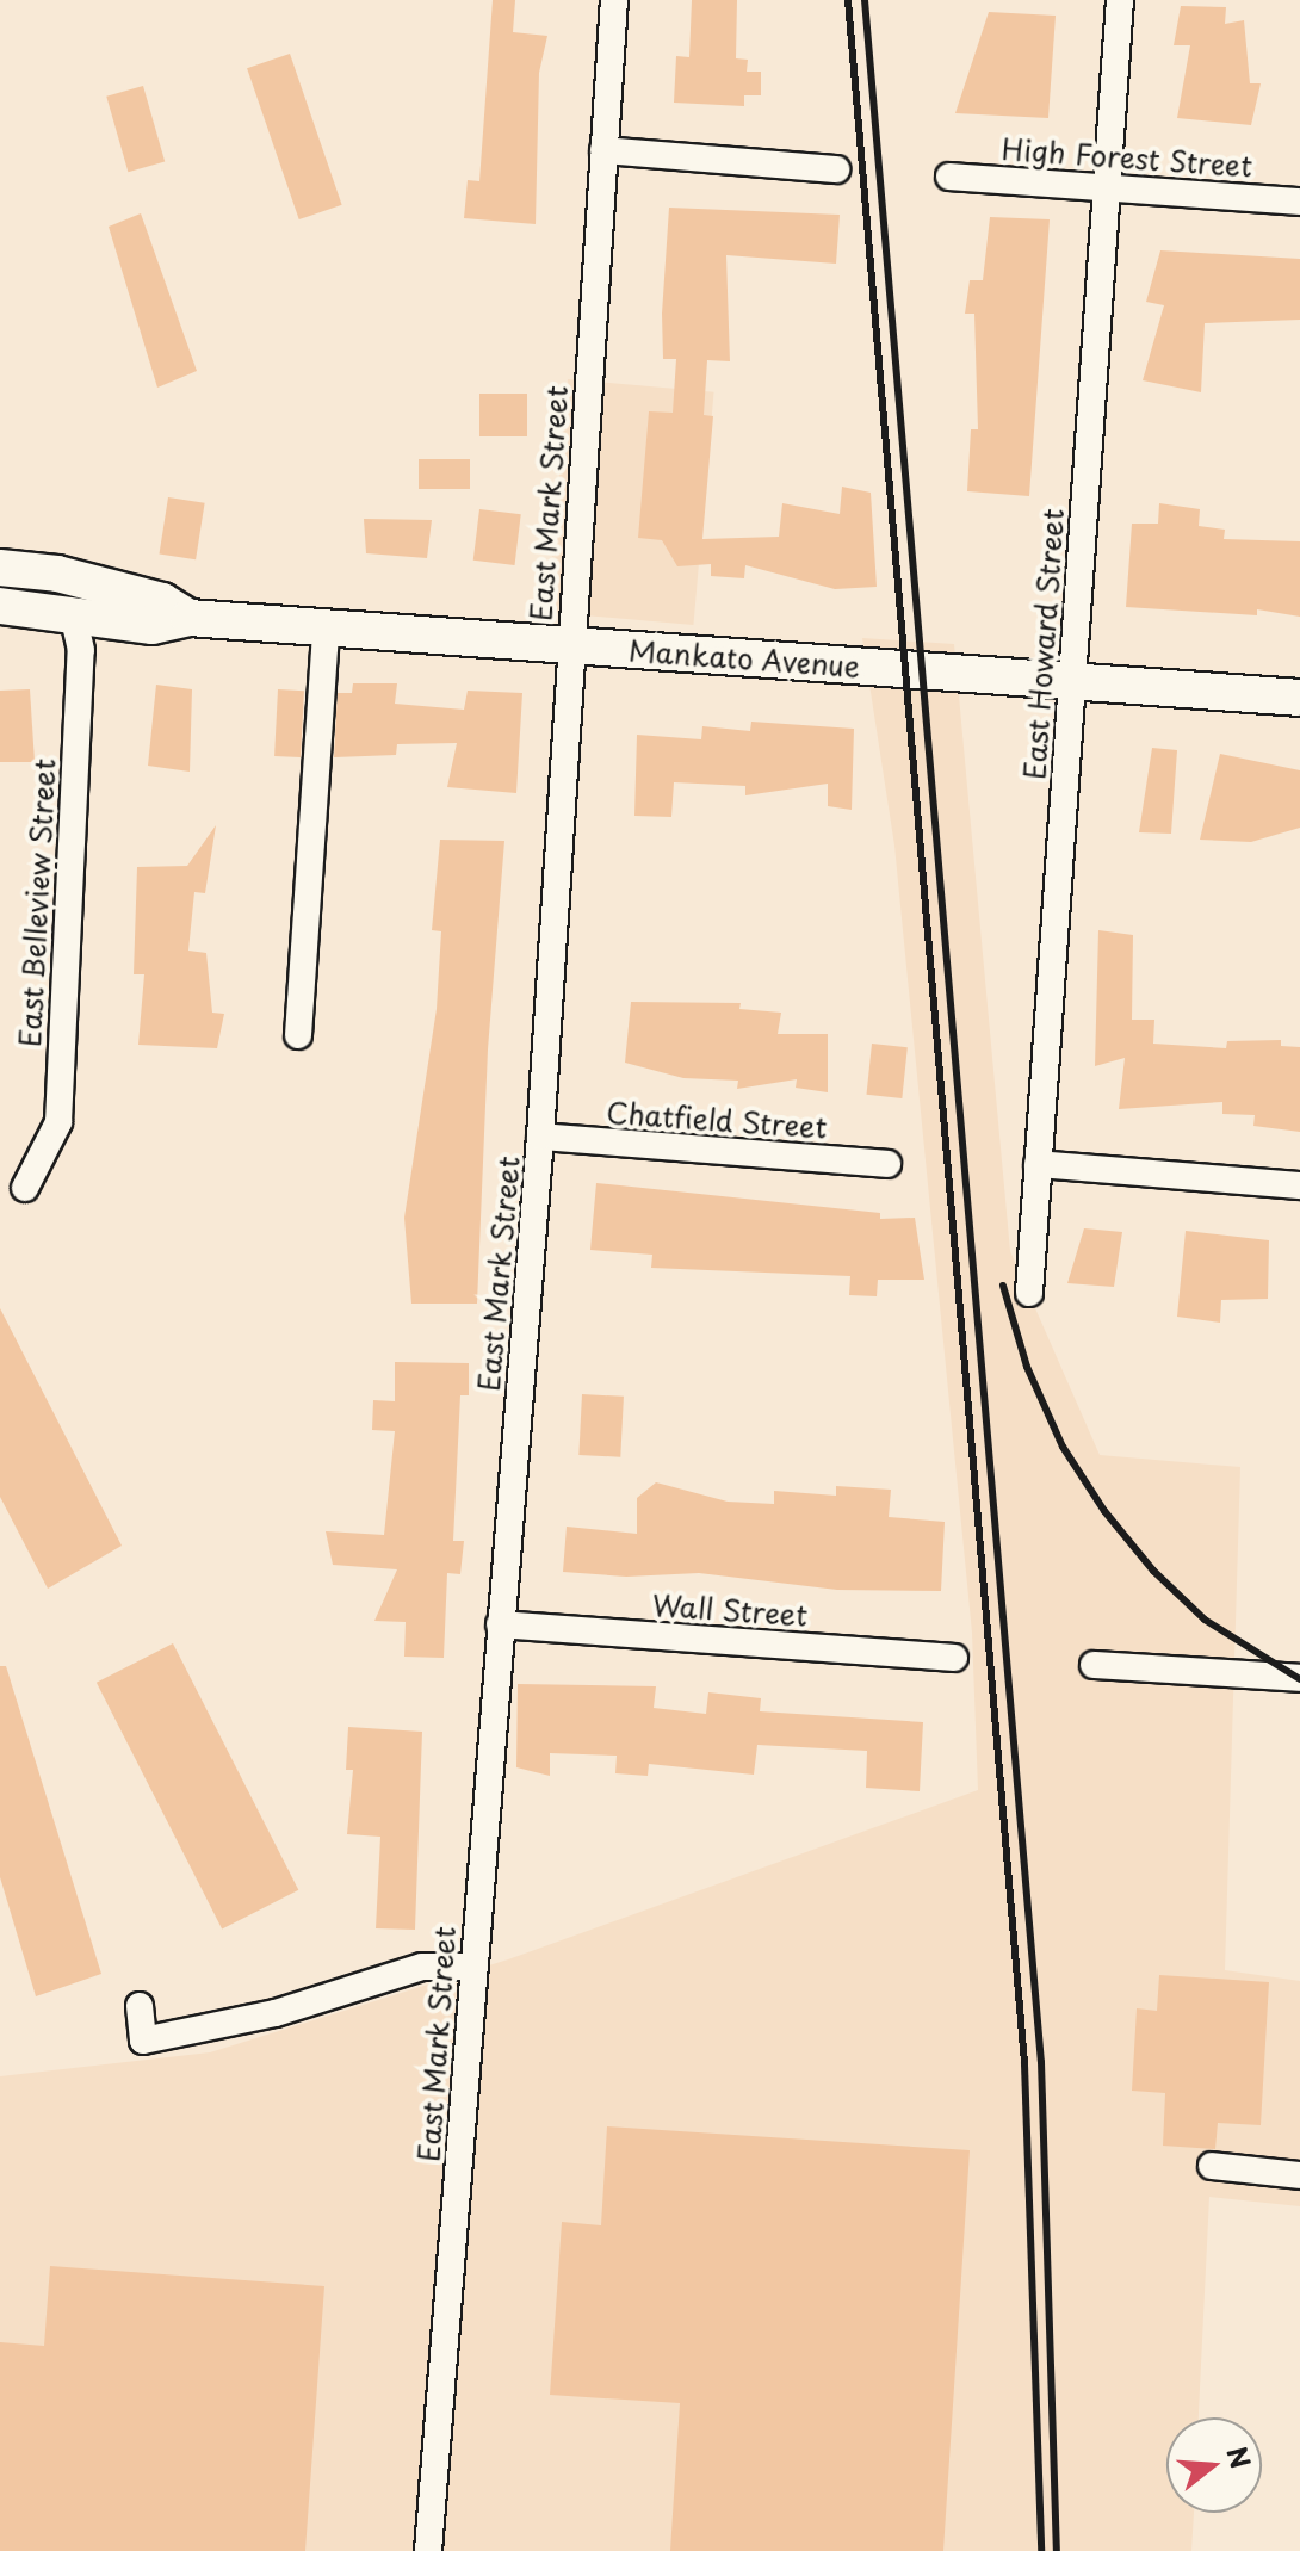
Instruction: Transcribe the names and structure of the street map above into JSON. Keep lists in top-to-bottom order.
{
  "streets": {
    "main road": ["Mankato Avenue"],
    "street": [
      "High Forest Street",
      "East Mark Street",
      "East Howard Street",
      "East Belleview Street",
      "Chatfield Street",
      "Wall Street"
    ]
  },
  "crossings": [
    ["High Forest Street", "East Howard Street"],
    ["East Mark Street", "Mankato Avenue"],
    ["East Mark Street", "Chatfield Street"],
    ["East Mark Street", "Wall Street"],
    ["East Howard Street", "Mankato Avenue"],
    ["Mankato Avenue", "East Belleview Street"]
  ],
  "north": "right"
}
